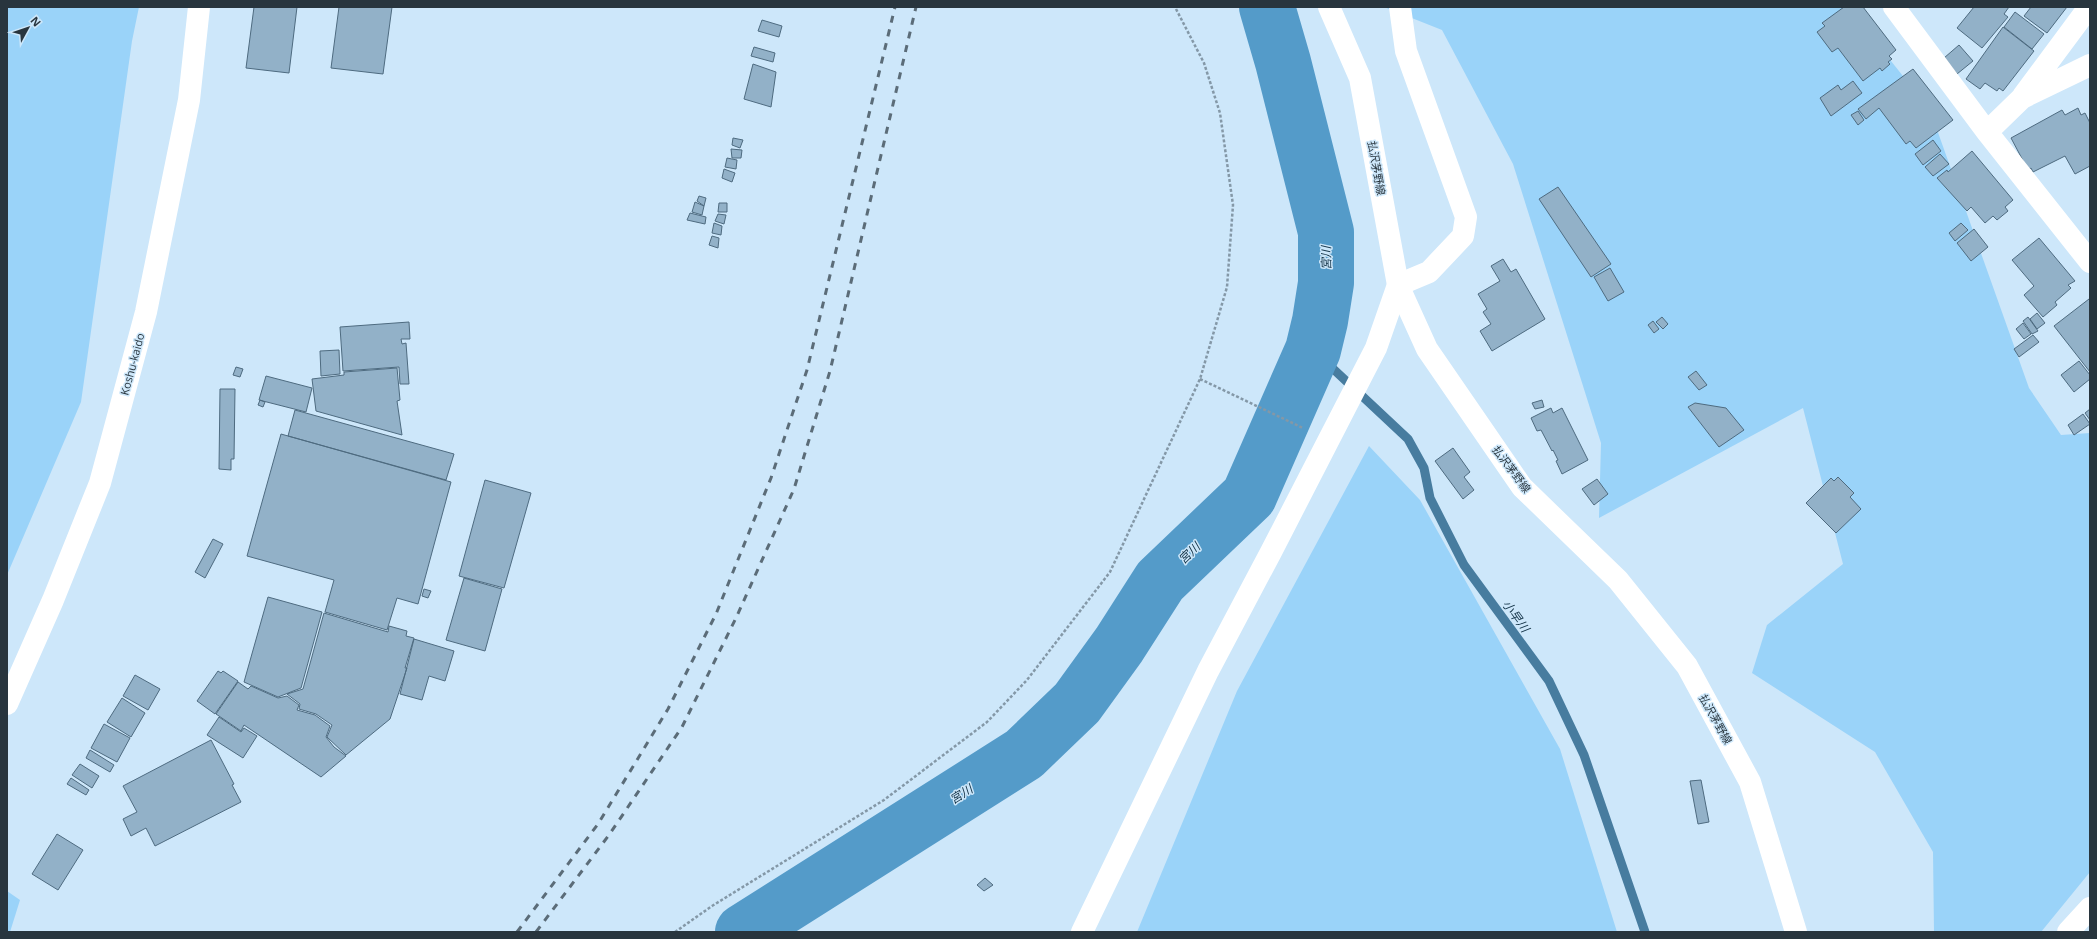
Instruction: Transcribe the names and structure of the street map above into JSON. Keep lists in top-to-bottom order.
{
  "streets": {
    "main road": ["払沢茅野線", "Koshu-kaido"]
  },
  "water": ["宮川", "小早川"],
  "north": "top right"
}
